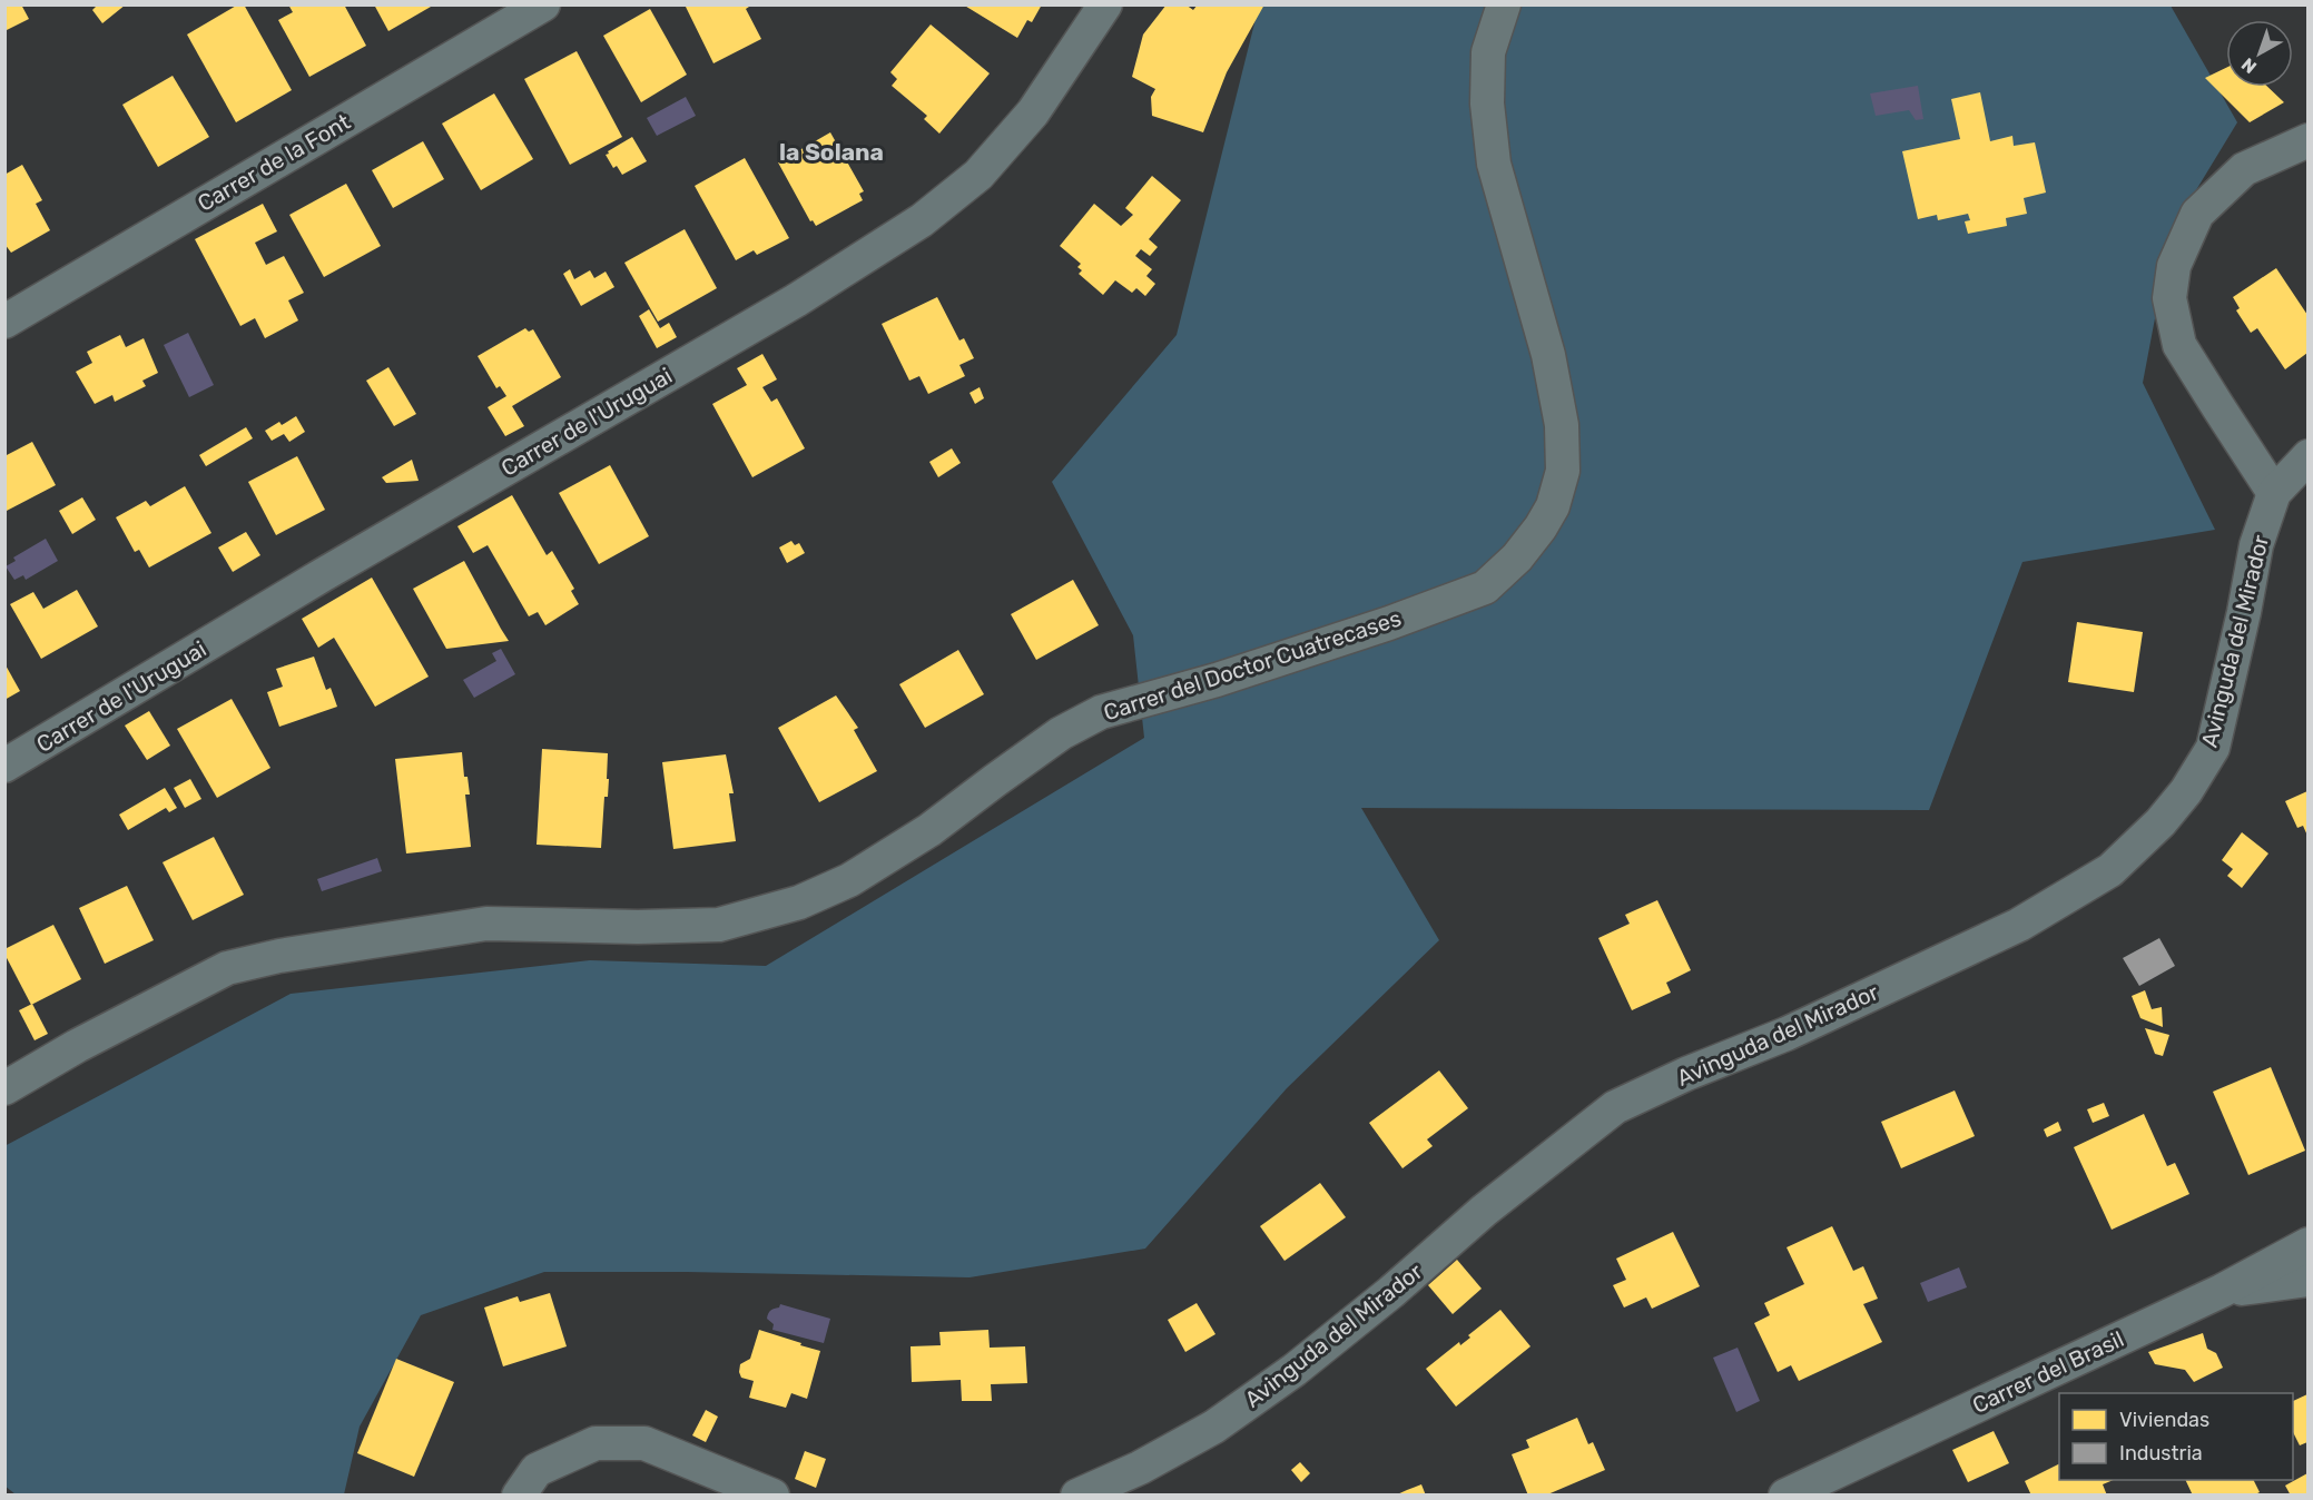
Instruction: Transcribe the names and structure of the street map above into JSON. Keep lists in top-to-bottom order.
{
  "streets": {
    "street": [
      "Carrer de la Font",
      "Carrer de l'Uruguai",
      "Avinguda del Mirador",
      "Carrer del Doctor Cuatrecases",
      "Carrer del Brasil"
    ]
  },
  "districts": ["la Solana"],
  "legend": ["Viviendas", "Industria"],
  "north": "bottom left"
}
